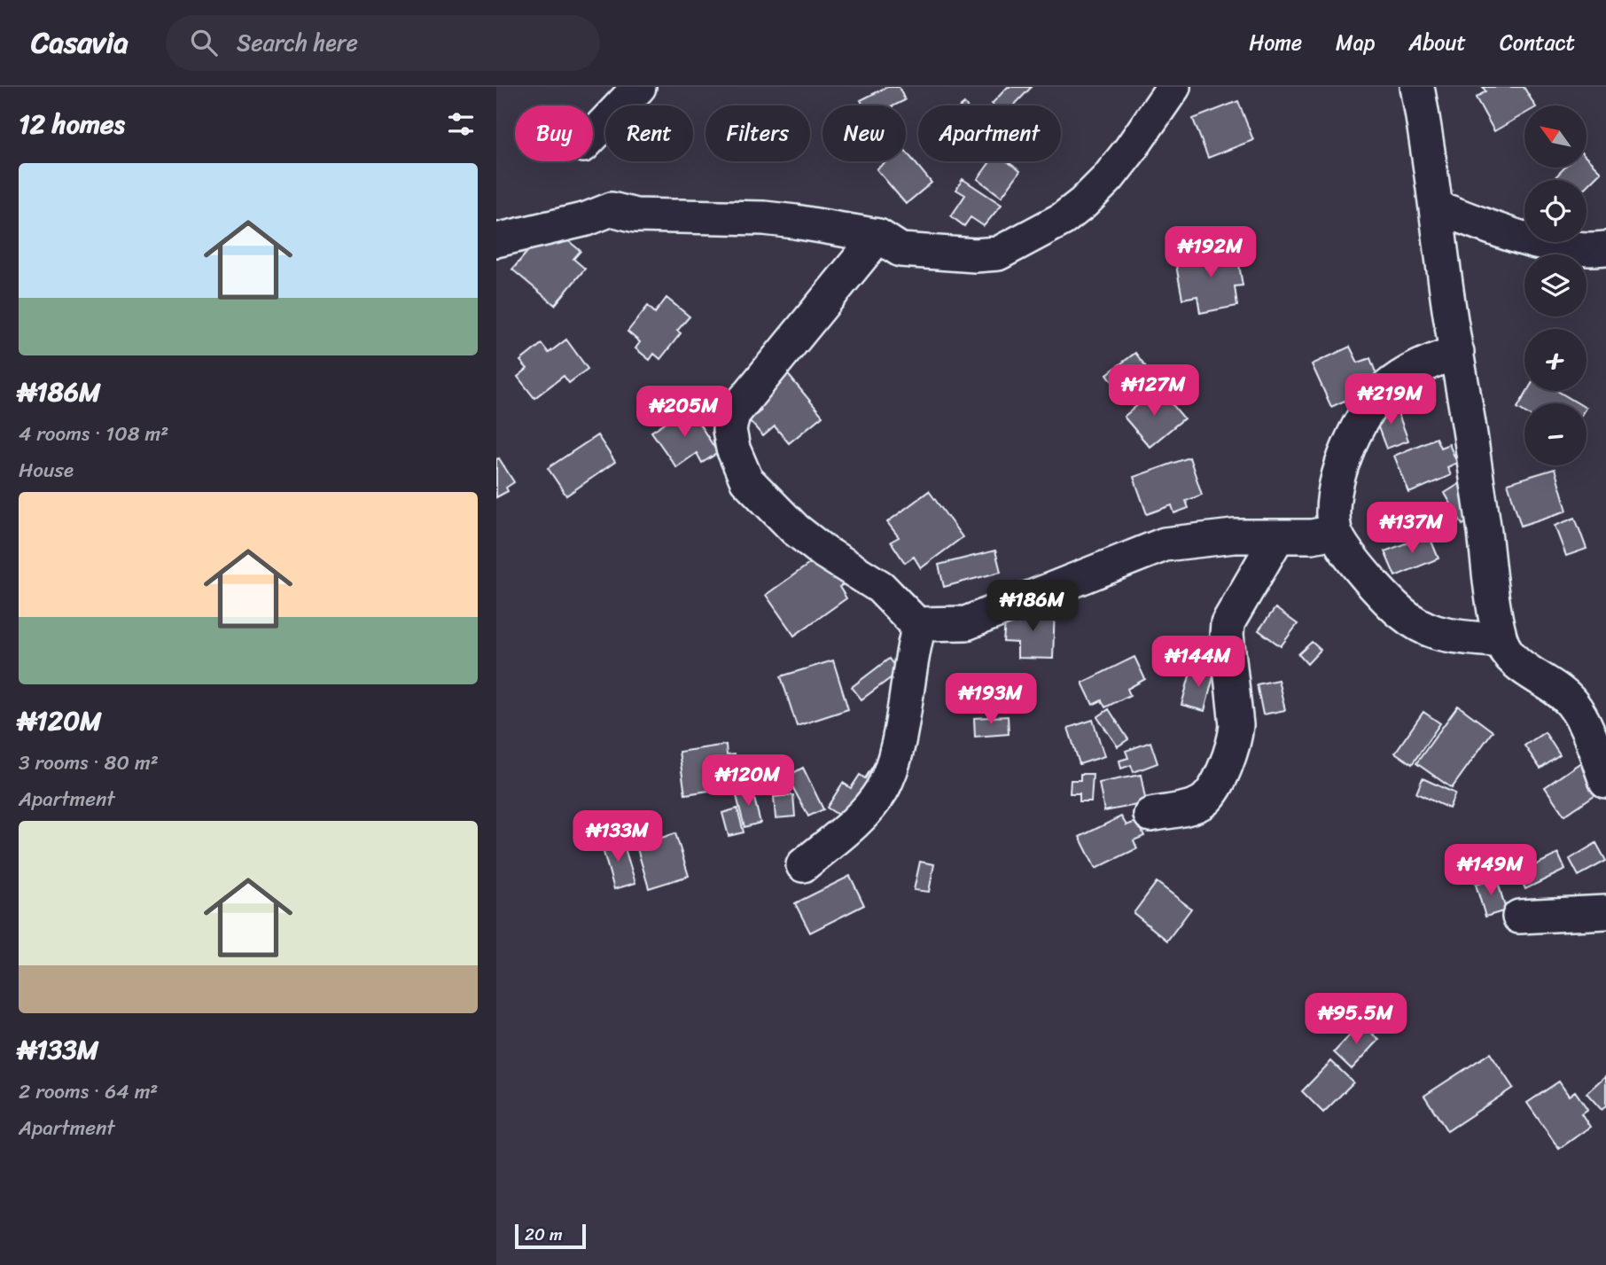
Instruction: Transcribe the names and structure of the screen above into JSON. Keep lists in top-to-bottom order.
{
  "scale_bar": "20 m",
  "north": "top left",
  "page": {
    "header": "Casavia",
    "search": "Search here",
    "nav": [
      "Home",
      "Map",
      "About",
      "Contact"
    ],
    "heading": "12 homes",
    "map_buttons": ["+", "−"],
    "chip": [
      "Buy",
      "Rent",
      "Filters",
      "New",
      "Apartment"
    ],
    "list": [
      {
        "name": "₦186M",
        "note": "4 rooms · 108 m² · House"
      },
      {
        "name": "₦120M",
        "note": "3 rooms · 80 m² · Apartment"
      },
      {
        "name": "₦133M",
        "note": "2 rooms · 64 m² · Apartment"
      }
    ],
    "price": [
      "₦192M",
      "₦127M",
      "₦219M",
      "₦205M",
      "₦137M",
      "₦186M",
      "₦144M",
      "₦193M",
      "₦120M",
      "₦133M",
      "₦149M",
      "₦95.5M"
    ],
    "scale": "20 m"
  }
}
